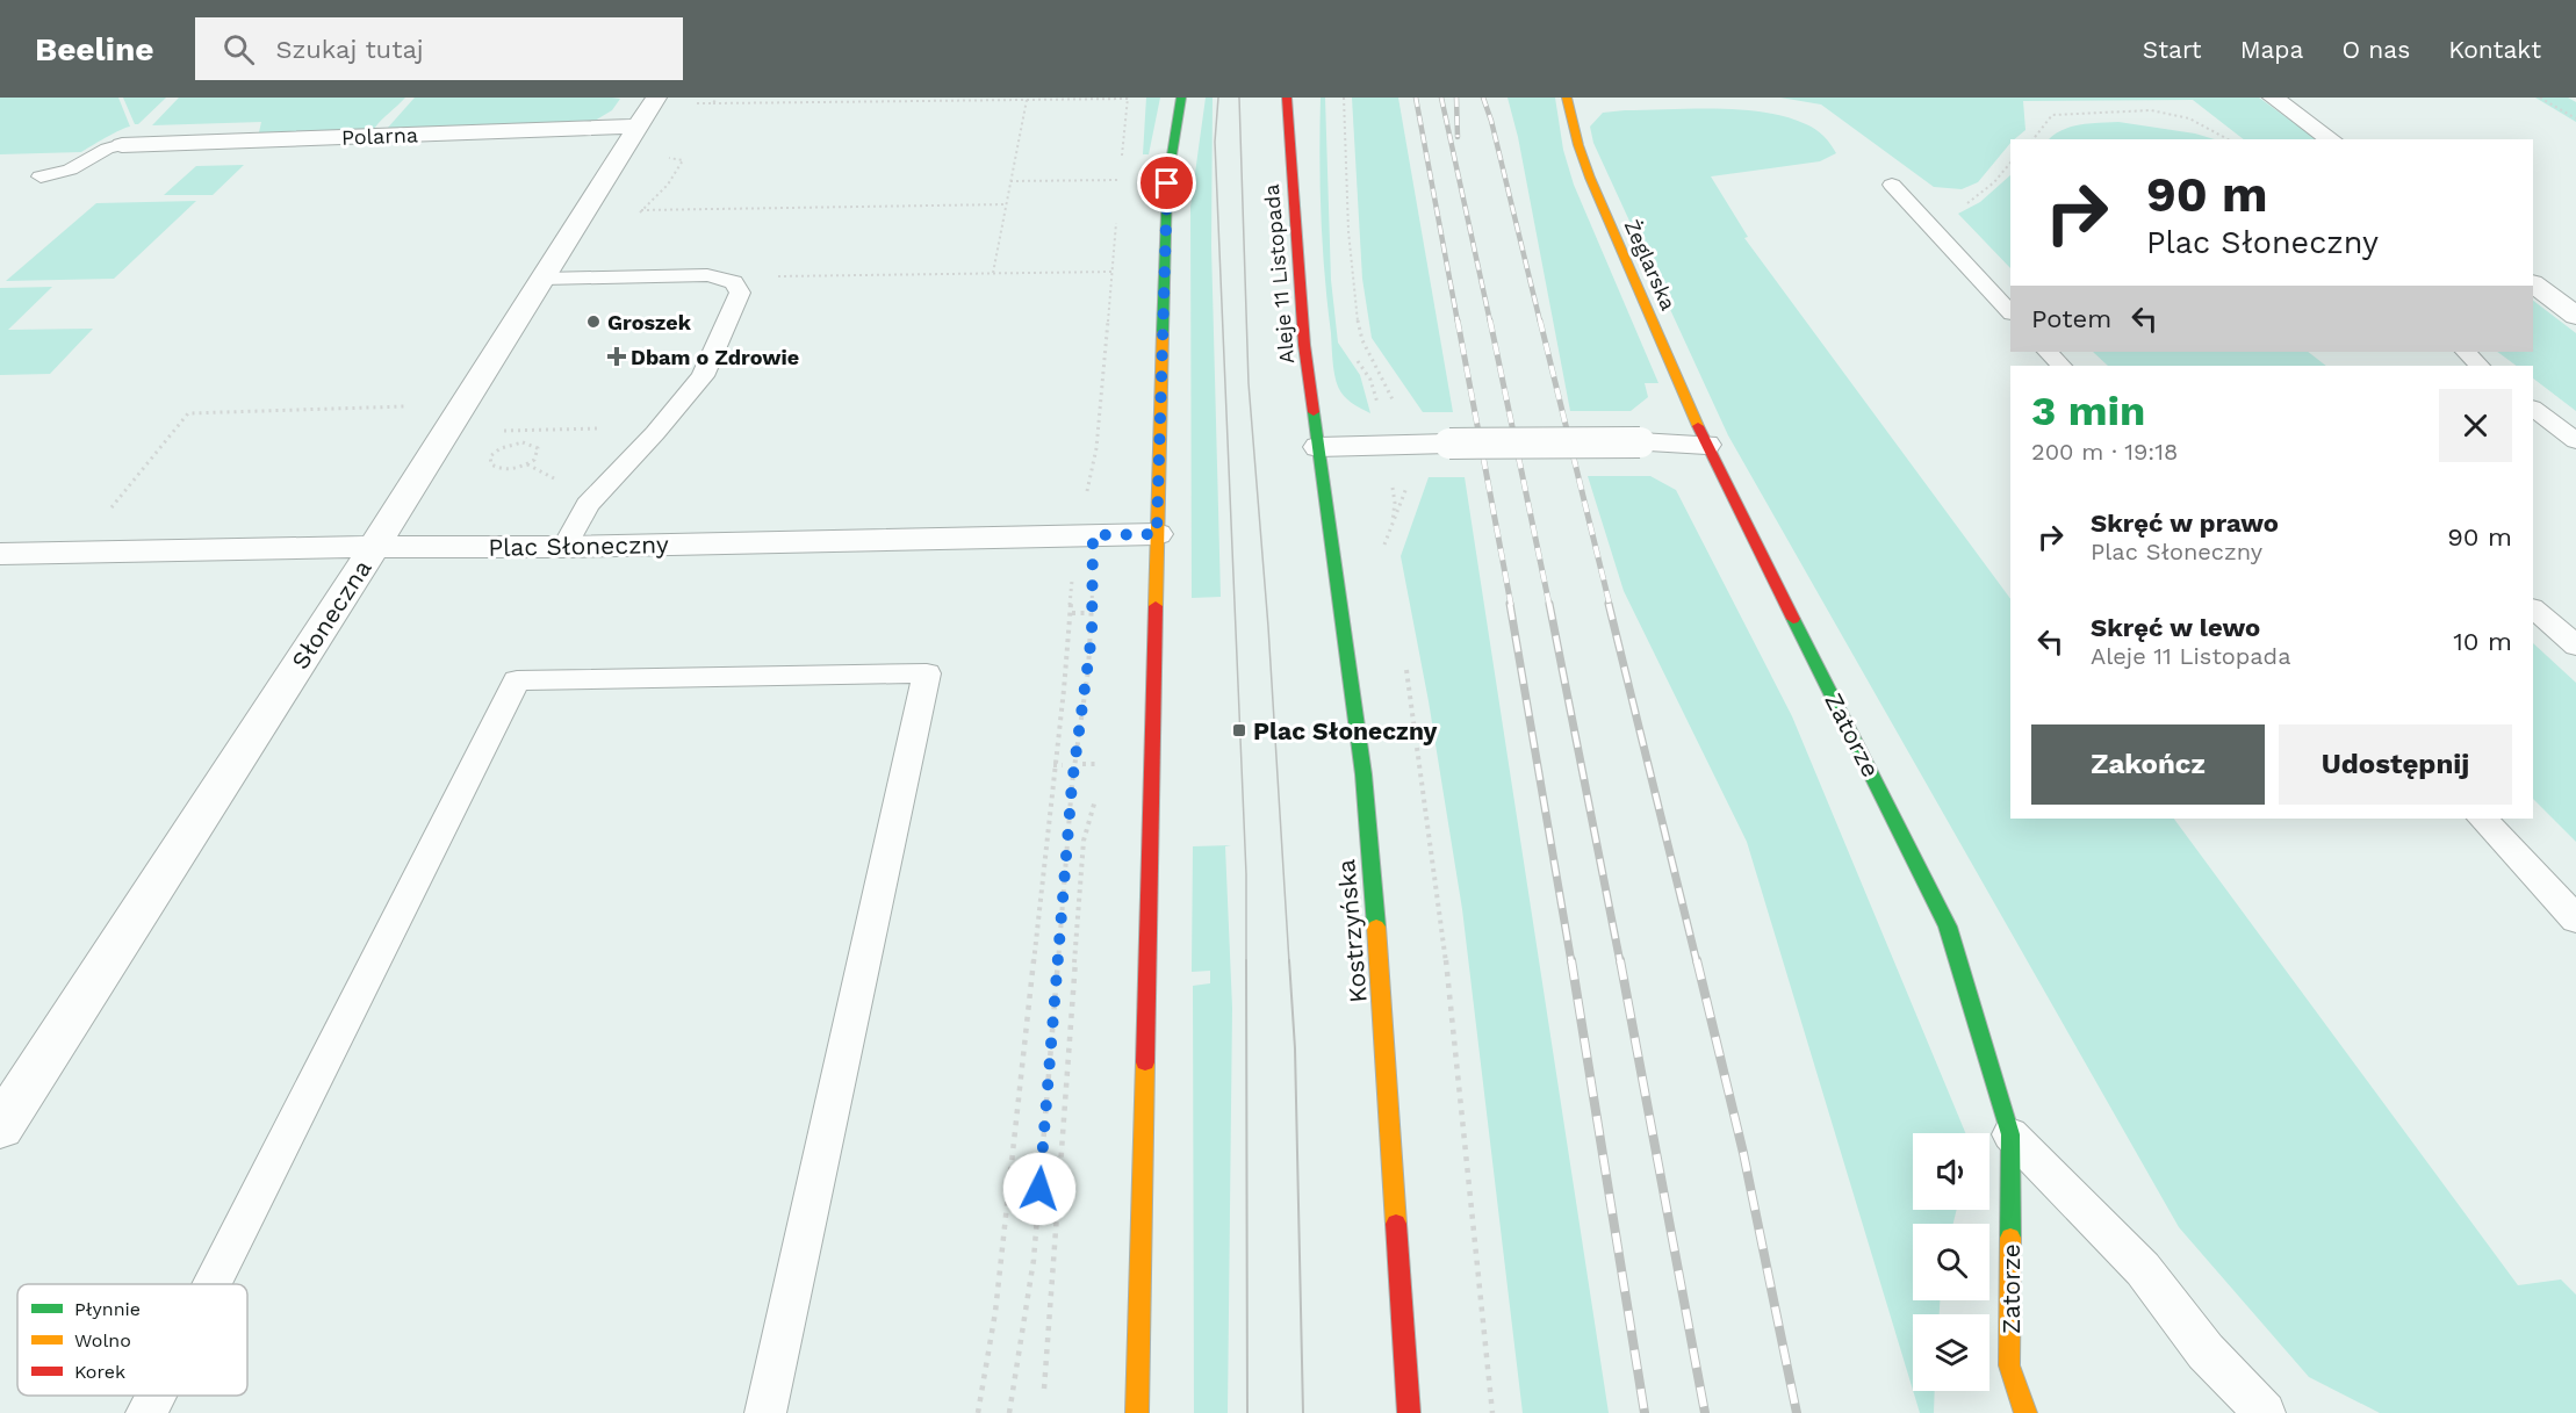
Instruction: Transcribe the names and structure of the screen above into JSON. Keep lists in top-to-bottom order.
{
  "streets": {
    "main road": [
      "Żeglarska",
      "Aleje 11 Listopada",
      "Zatorze",
      "Kostrzyńska"
    ],
    "street": ["Polarna", "Plac Słoneczny", "Słoneczna"]
  },
  "crossings": [
    ["Polarna", "Słoneczna"],
    ["Żeglarska", "Zatorze"],
    ["Aleje 11 Listopada", "Kostrzyńska"],
    ["Plac Słoneczny", "Słoneczna"]
  ],
  "places": {
    "other": ["Groszek"],
    "health": ["Dbam o Zdrowie"],
    "transit": ["Plac Słoneczny"]
  },
  "legend": ["Płynnie", "Wolno", "Korek"],
  "page": {
    "header": "Beeline",
    "search": "Szukaj tutaj",
    "nav": [
      "Start",
      "Mapa",
      "O nas",
      "Kontakt"
    ],
    "turn": ["90 m", "Plac Słoneczny"],
    "then": "Potem",
    "heading": ["3 min", "200 m · 19:18"],
    "list": [
      {
        "name": "Skręć w prawo",
        "note": "Plac Słoneczny",
        "value": "90 m"
      },
      {
        "name": "Skręć w lewo",
        "note": "Aleje 11 Listopada",
        "value": "10 m"
      }
    ],
    "buttons": ["Zakończ", "Udostępnij"]
  }
}
